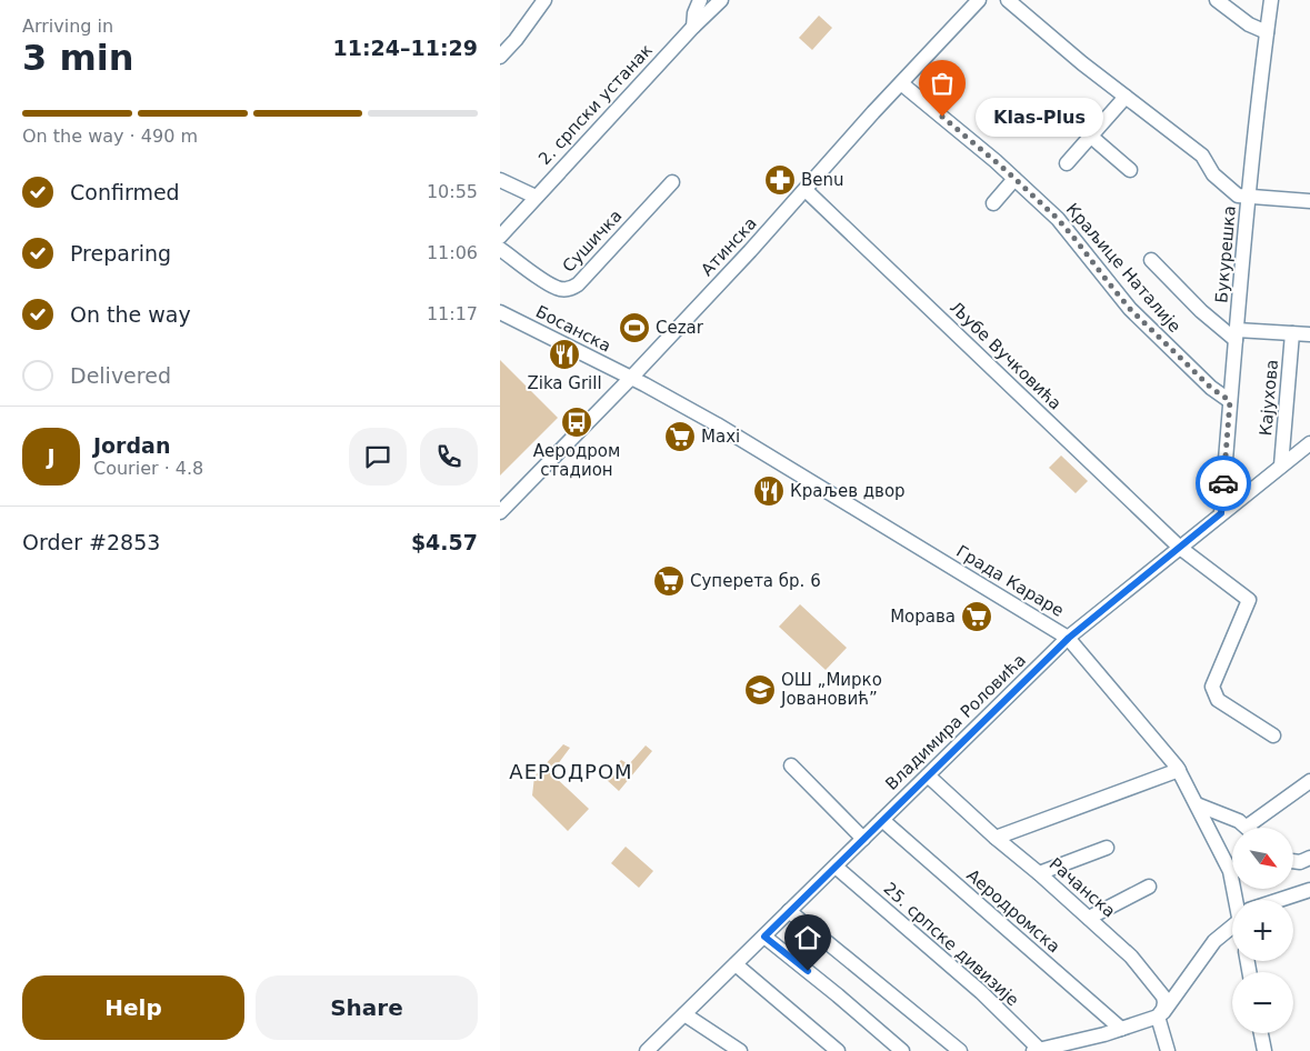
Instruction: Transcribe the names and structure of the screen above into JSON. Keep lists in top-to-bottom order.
{
  "streets": {
    "street": [
      "2. српски устанак",
      "Сушичка",
      "Атинска",
      "Букурешка",
      "Краљице Наталије",
      "Босанска",
      "Љубе Вучковића",
      "Кајухова",
      "Града Караре",
      "Владимира Роловића",
      "Рачанска",
      "Аеродромска",
      "25. српске дивизије"
    ]
  },
  "crossings": [
    ["Атинска", "Краљице Наталије"],
    ["Атинска", "Босанска"],
    ["Атинска", "Љубе Вучковића"],
    ["Атинска", "Града Караре"],
    ["Букурешка", "Краљице Наталије"],
    ["Букурешка", "Владимира Роловића"],
    ["Босанска", "Града Караре"],
    ["Љубе Вучковића", "Владимира Роловића"],
    ["Кајухова", "Владимира Роловића"],
    ["Града Караре", "Владимира Роловића"],
    ["Владимира Роловића", "Рачанска"],
    ["Владимира Роловића", "Аеродромска"],
    ["Владимира Роловића", "25. српске дивизије"]
  ],
  "districts": ["АЕРОДРОМ"],
  "places": {
    "other": ["Klas-Plus"],
    "pharmacy": ["Benu"],
    "sports": ["Cezar"],
    "restaurant": ["Zika Grill", "Краљев двор"],
    "bus stop": ["Аеродром стадион"],
    "supermarket": ["Maxi", "Суперета бр. 6", "Морава"],
    "school or university": ["ОШ „Мирко Јовановић”"]
  },
  "north": "bottom right",
  "page": {
    "heading": ["3 min", "Arriving in", "11:24–11:29"],
    "panel": [
      "Jordan",
      "Courier · 4.8",
      "Order #2853",
      "$4.57"
    ],
    "bar": "On the way · 490 m",
    "bubble": "Klas-Plus",
    "list": [
      ["Confirmed", "10:55"],
      ["Preparing", "11:06"],
      ["On the way", "11:17"],
      "Delivered"
    ],
    "round": "J",
    "map_buttons": ["+", "−"],
    "buttons": ["Help", "Share"]
  }
}
